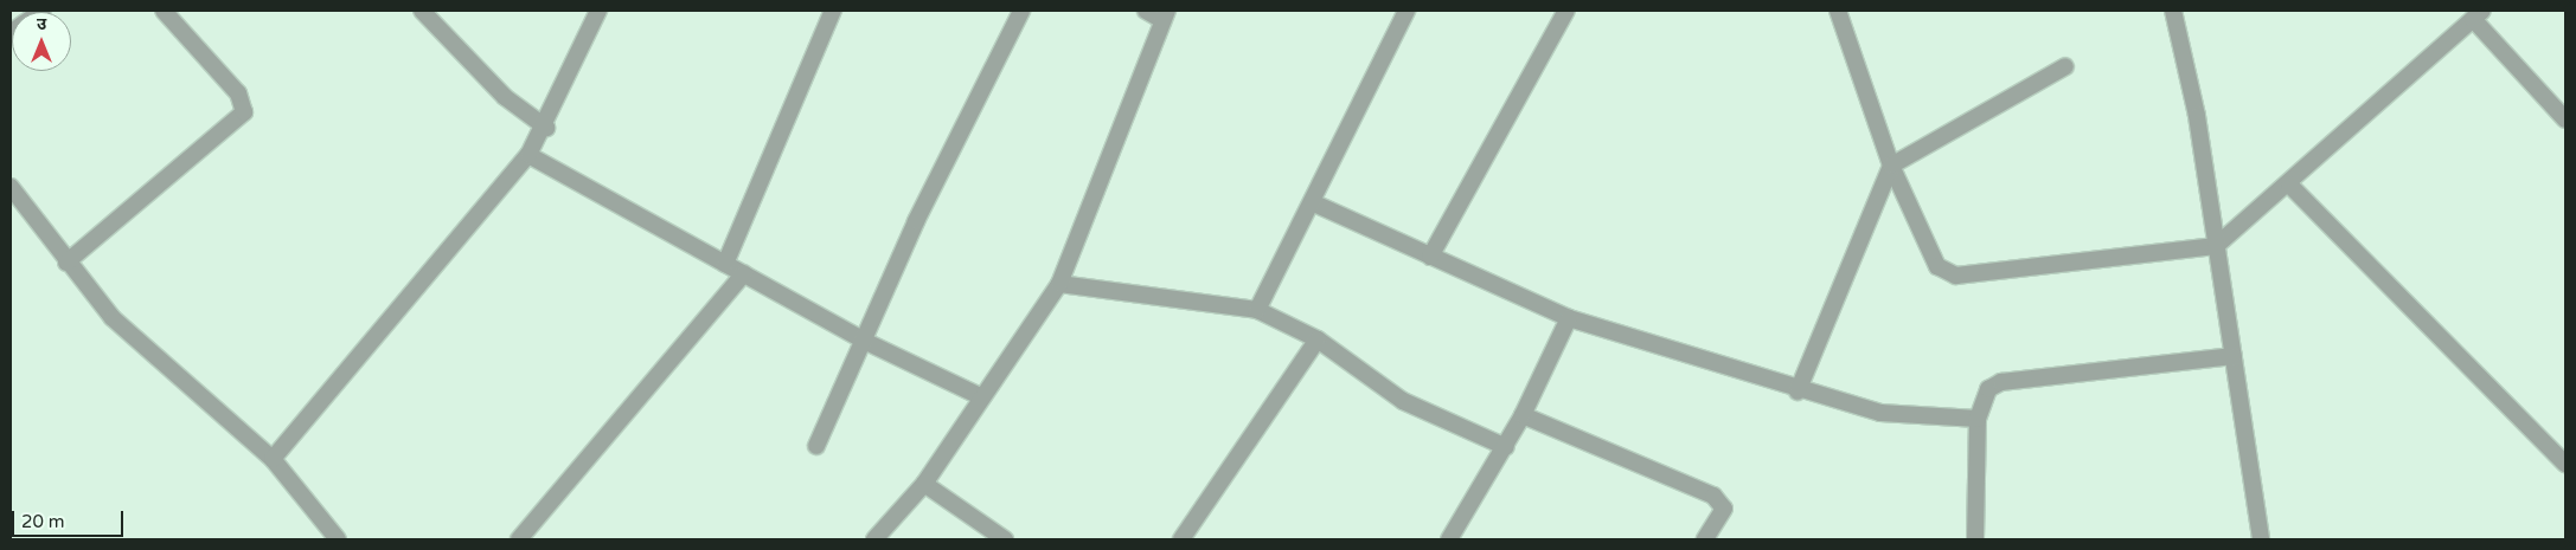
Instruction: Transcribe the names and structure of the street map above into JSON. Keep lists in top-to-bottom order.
{
  "scale_bar": "20 m",
  "north": "top"
}
